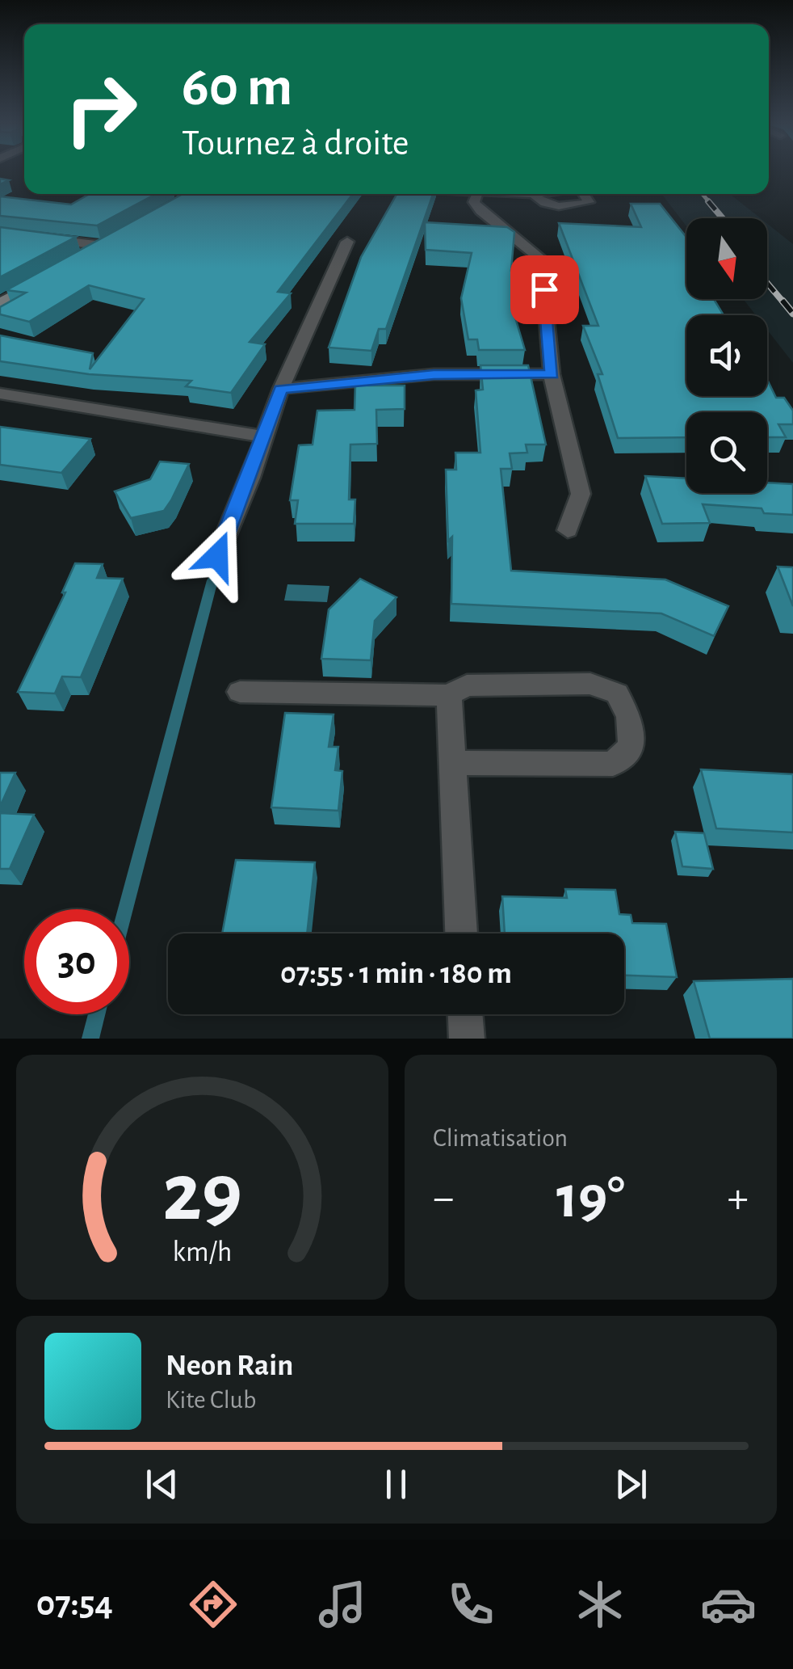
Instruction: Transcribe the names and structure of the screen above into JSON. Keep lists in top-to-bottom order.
{
  "north": "bottom",
  "page": {
    "turn": ["60 m", "Tournez à droite"],
    "limit": "30",
    "trip": "07:55 · 1 min · 180 m",
    "tile": "Climatisation",
    "heat": ["−", "19°", "+"],
    "song": ["Neon Rain", "Kite Club"],
    "tabs": "07:54",
    "gauge": ["29", "km/h"]
  }
}
